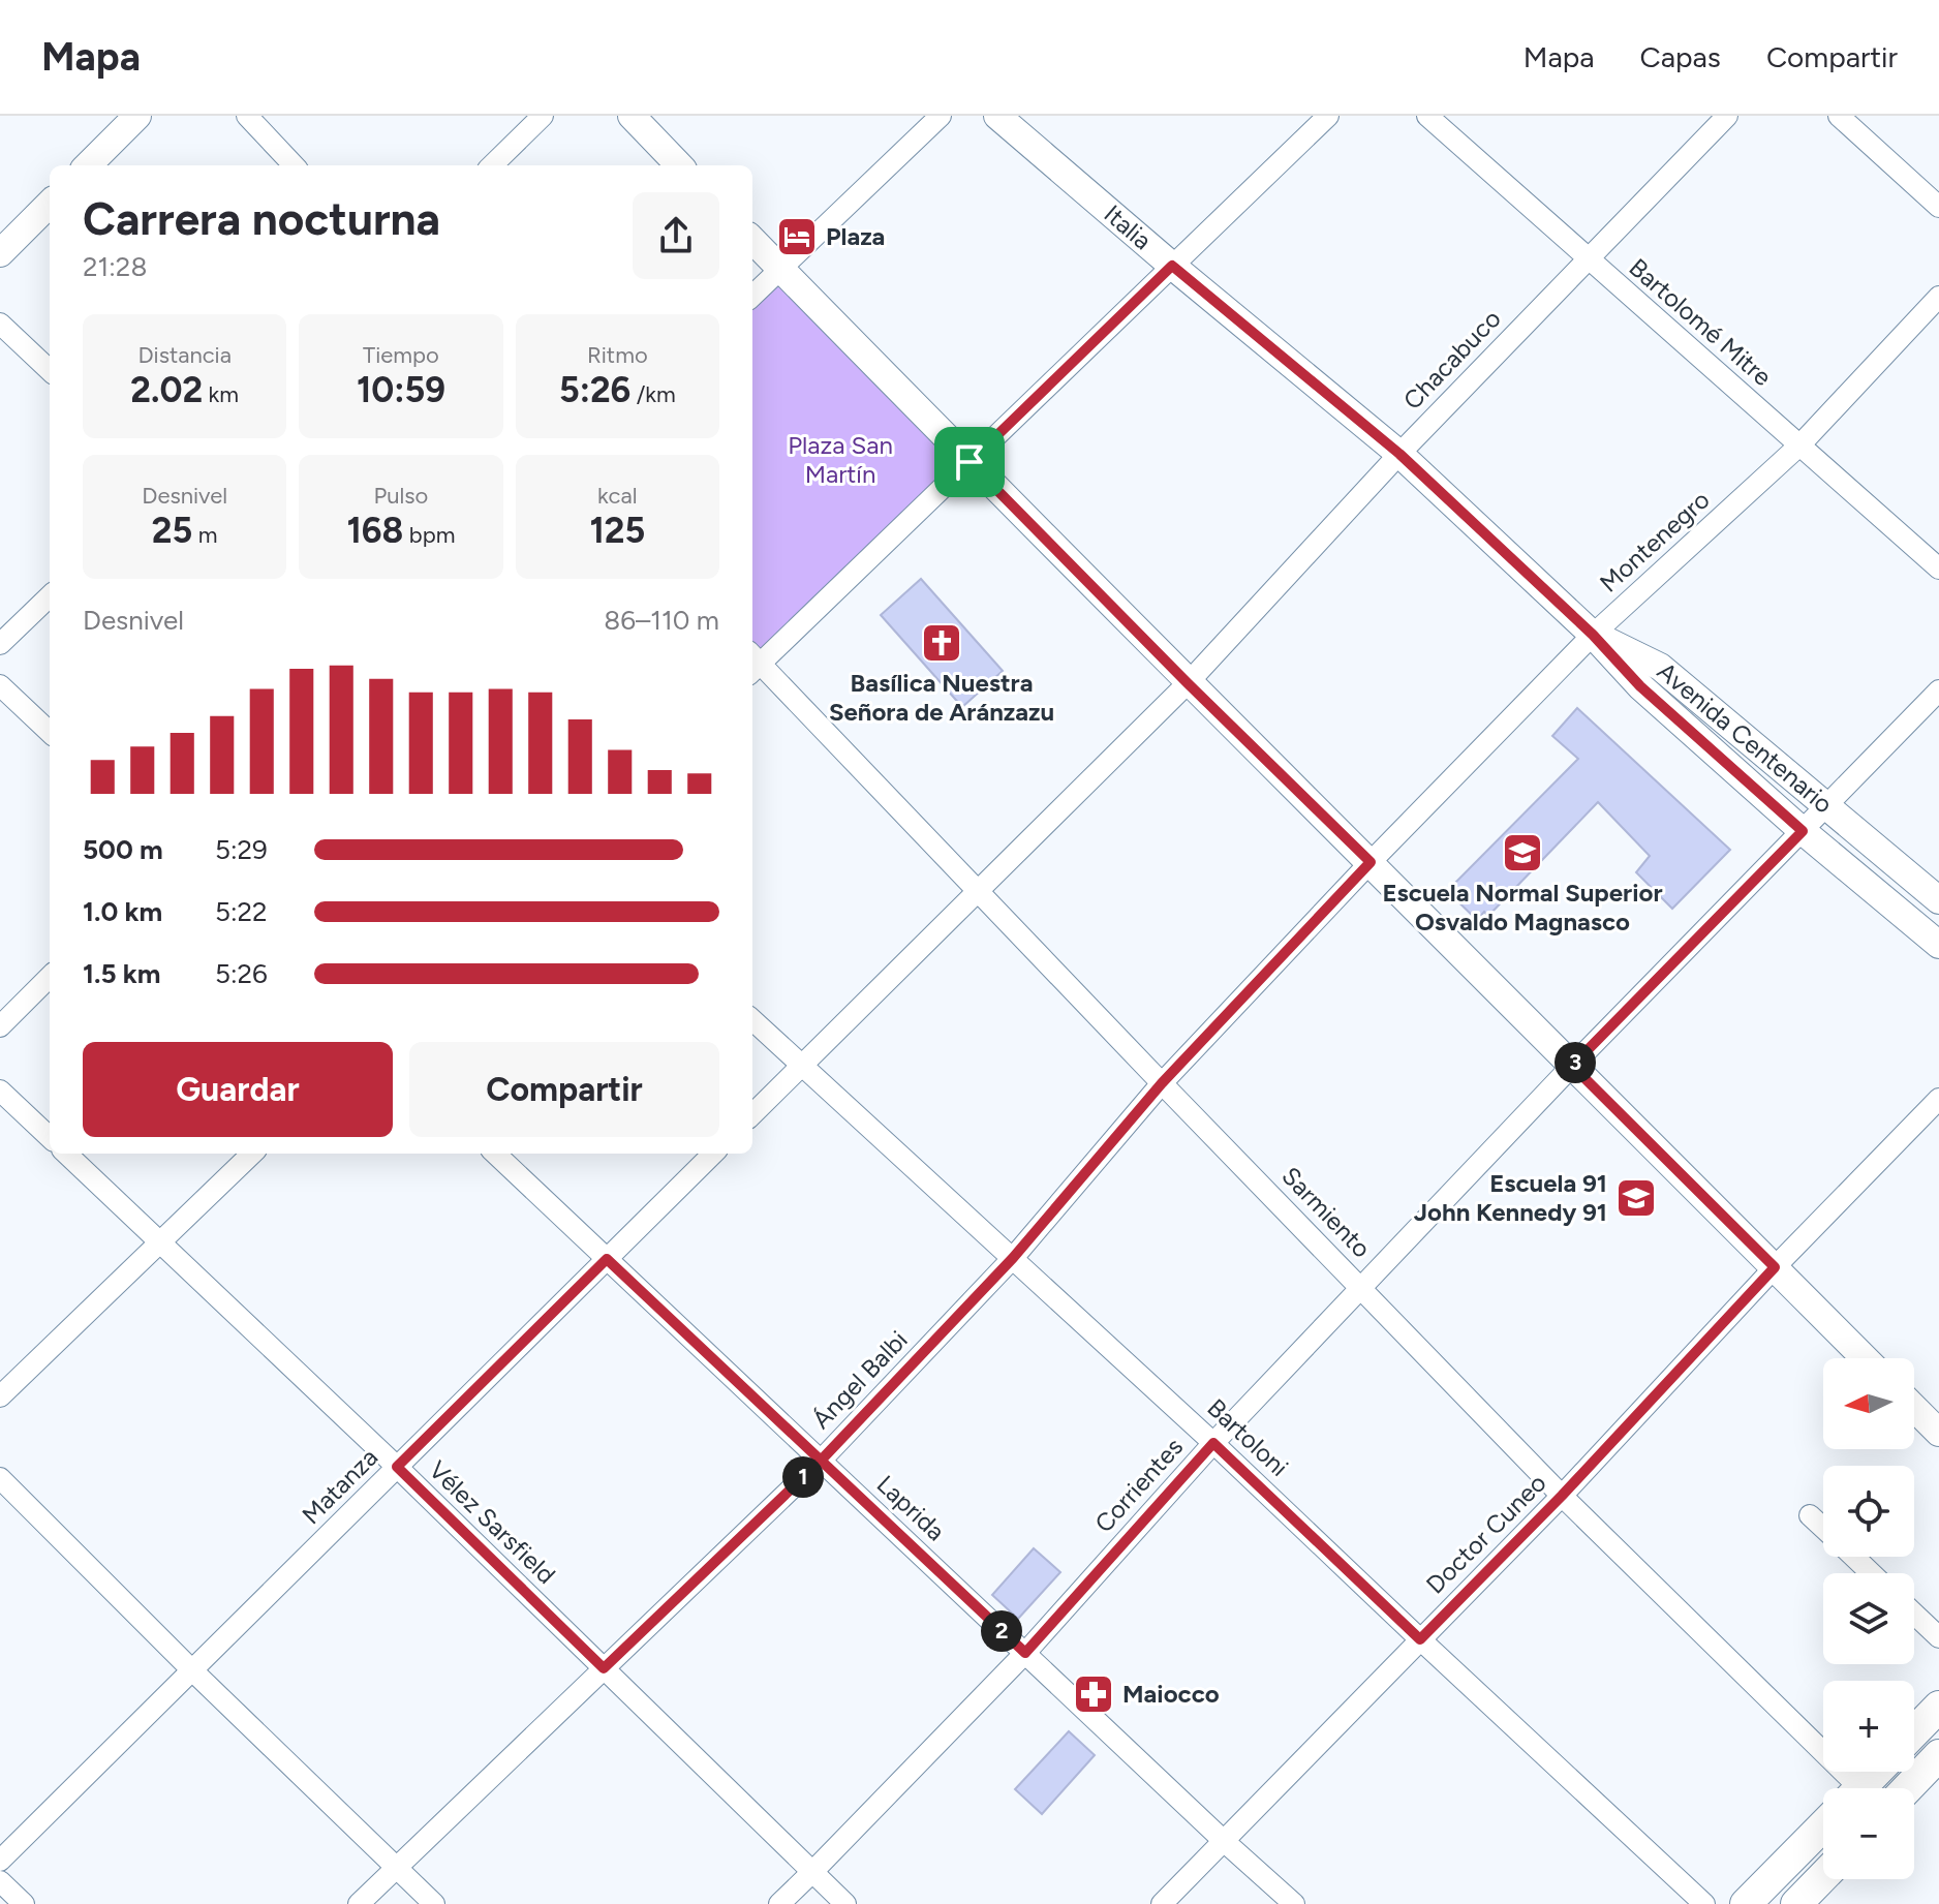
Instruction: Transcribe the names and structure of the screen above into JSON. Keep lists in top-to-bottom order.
{
  "streets": {
    "street": [
      "Italia",
      "Bartolomé Mitre",
      "Chacabuco",
      "Montenegro",
      "Avenida Centenario",
      "Sarmiento",
      "Ángel Balbi",
      "Bartoloni",
      "Corrientes",
      "Matanza",
      "Laprida",
      "Vélez Sarsfield",
      "Doctor Cuneo"
    ]
  },
  "crossings": [
    ["Italia", "Chacabuco"],
    ["Italia", "Montenegro"],
    ["Italia", "Avenida Centenario"],
    ["Bartolomé Mitre", "Chacabuco"],
    ["Bartolomé Mitre", "Montenegro"],
    ["Montenegro", "Avenida Centenario"],
    ["Montenegro", "Ángel Balbi"],
    ["Avenida Centenario", "Corrientes"],
    ["Sarmiento", "Ángel Balbi"],
    ["Sarmiento", "Corrientes"],
    ["Sarmiento", "Doctor Cuneo"],
    ["Ángel Balbi", "Bartoloni"],
    ["Ángel Balbi", "Laprida"],
    ["Ángel Balbi", "Vélez Sarsfield"],
    ["Bartoloni", "Corrientes"],
    ["Bartoloni", "Doctor Cuneo"],
    ["Corrientes", "Laprida"],
    ["Corrientes", "Vélez Sarsfield"],
    ["Matanza", "Laprida"],
    ["Matanza", "Vélez Sarsfield"],
    ["Laprida", "Doctor Cuneo"]
  ],
  "parks": ["Plaza San Martín"],
  "places": {
    "hotel": ["Plaza"],
    "church": ["Basílica Nuestra Señora de Aránzazu"],
    "school or university": ["Escuela Normal Superior Osvaldo Magnasco", "Escuela 91 John Kennedy 91"],
    "pharmacy": ["Maiocco"]
  },
  "north": "left",
  "page": {
    "header": "Mapa",
    "nav": ["Mapa", "Capas", "Compartir"],
    "heading": ["Carrera nocturna", "21:28"],
    "stats": [
      ["Distancia", "2.02 km"],
      ["Tiempo", "10:59"],
      ["Ritmo", "5:26 /km"],
      ["Desnivel", "25 m"],
      ["Pulso", "168 bpm"],
      ["kcal", "125"]
    ],
    "chart": ["Desnivel", "86–110 m"],
    "list": [
      {
        "name": "500 m",
        "note": "5:29"
      },
      {
        "name": "1.0 km",
        "note": "5:22"
      },
      {
        "name": "1.5 km",
        "note": "5:26"
      }
    ],
    "buttons": ["Guardar", "Compartir"],
    "pins": ["3", "1", "2"],
    "map_buttons": ["+", "−"]
  }
}
